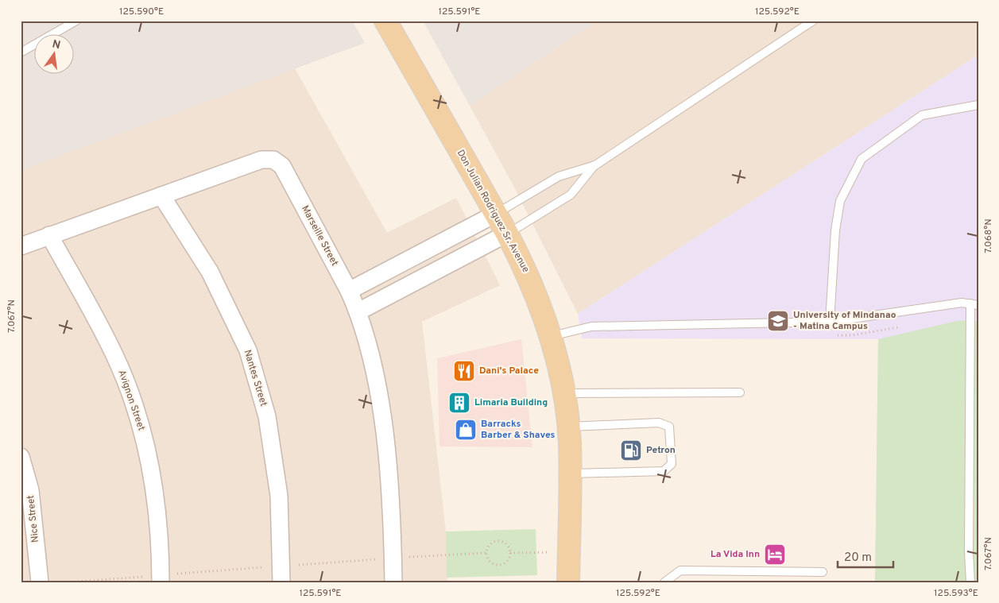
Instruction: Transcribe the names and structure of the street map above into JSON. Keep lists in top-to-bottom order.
{
  "streets": {
    "main road": ["Don Julian Rodriguez Sr. Avenue"],
    "street": [
      "Marseille Street",
      "Nantes Street",
      "Avignon Street",
      "Nice Street"
    ]
  },
  "crossings": [
    ["Marseille Street", "Nantes Street"],
    ["Marseille Street", "Avignon Street"]
  ],
  "places": {
    "school or university": ["University of Mindanao - Matina Campus"],
    "restaurant": ["Dani's Palace"],
    "building": ["Limaria Building"],
    "shop": ["Barracks Barber & Shaves"],
    "fuel station": ["Petron"],
    "hotel": ["La Vida Inn"]
  },
  "scale_bar": "20 m",
  "north": "top",
  "coordinates": [
    "125.590°E",
    "125.591°E",
    "125.592°E",
    "7.068°N",
    "7.067°N",
    "125.593°E"
  ]
}
